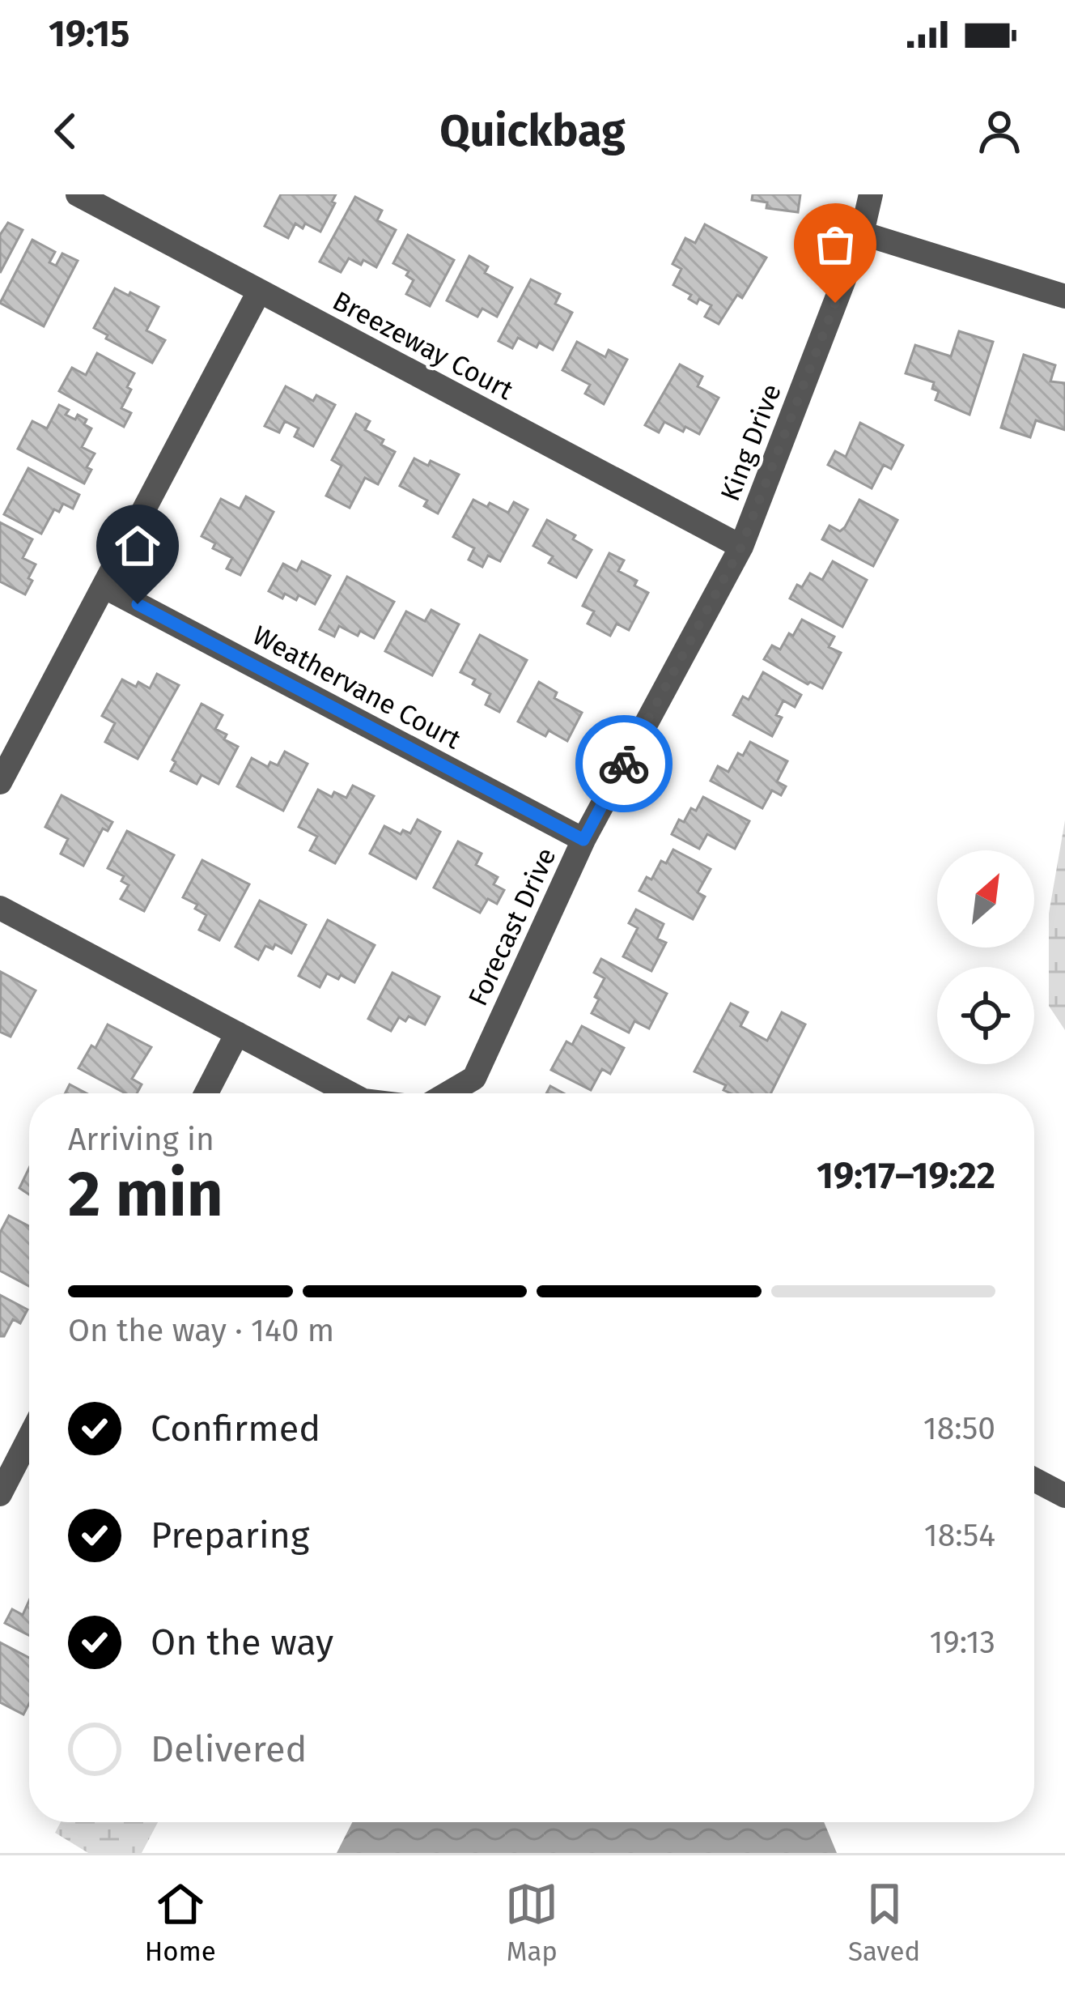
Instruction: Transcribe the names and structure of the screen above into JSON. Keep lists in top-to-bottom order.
{
  "streets": {
    "street": [
      "Breezeway Court",
      "King Drive",
      "Weathervane Court",
      "Forecast Drive"
    ]
  },
  "crossings": [
    ["Breezeway Court", "King Drive"],
    ["Breezeway Court", "Forecast Drive"],
    ["King Drive", "Forecast Drive"],
    ["Weathervane Court", "Forecast Drive"]
  ],
  "north": "top right",
  "page": {
    "status": "19:15",
    "header": "Quickbag",
    "heading": ["2 min", "Arriving in", "19:17–19:22"],
    "bar": "On the way · 140 m",
    "list": [
      ["Confirmed", "18:50"],
      ["Preparing", "18:54"],
      ["On the way", "19:13"],
      "Delivered"
    ],
    "tabs": ["Home", "Map", "Saved"]
  }
}
